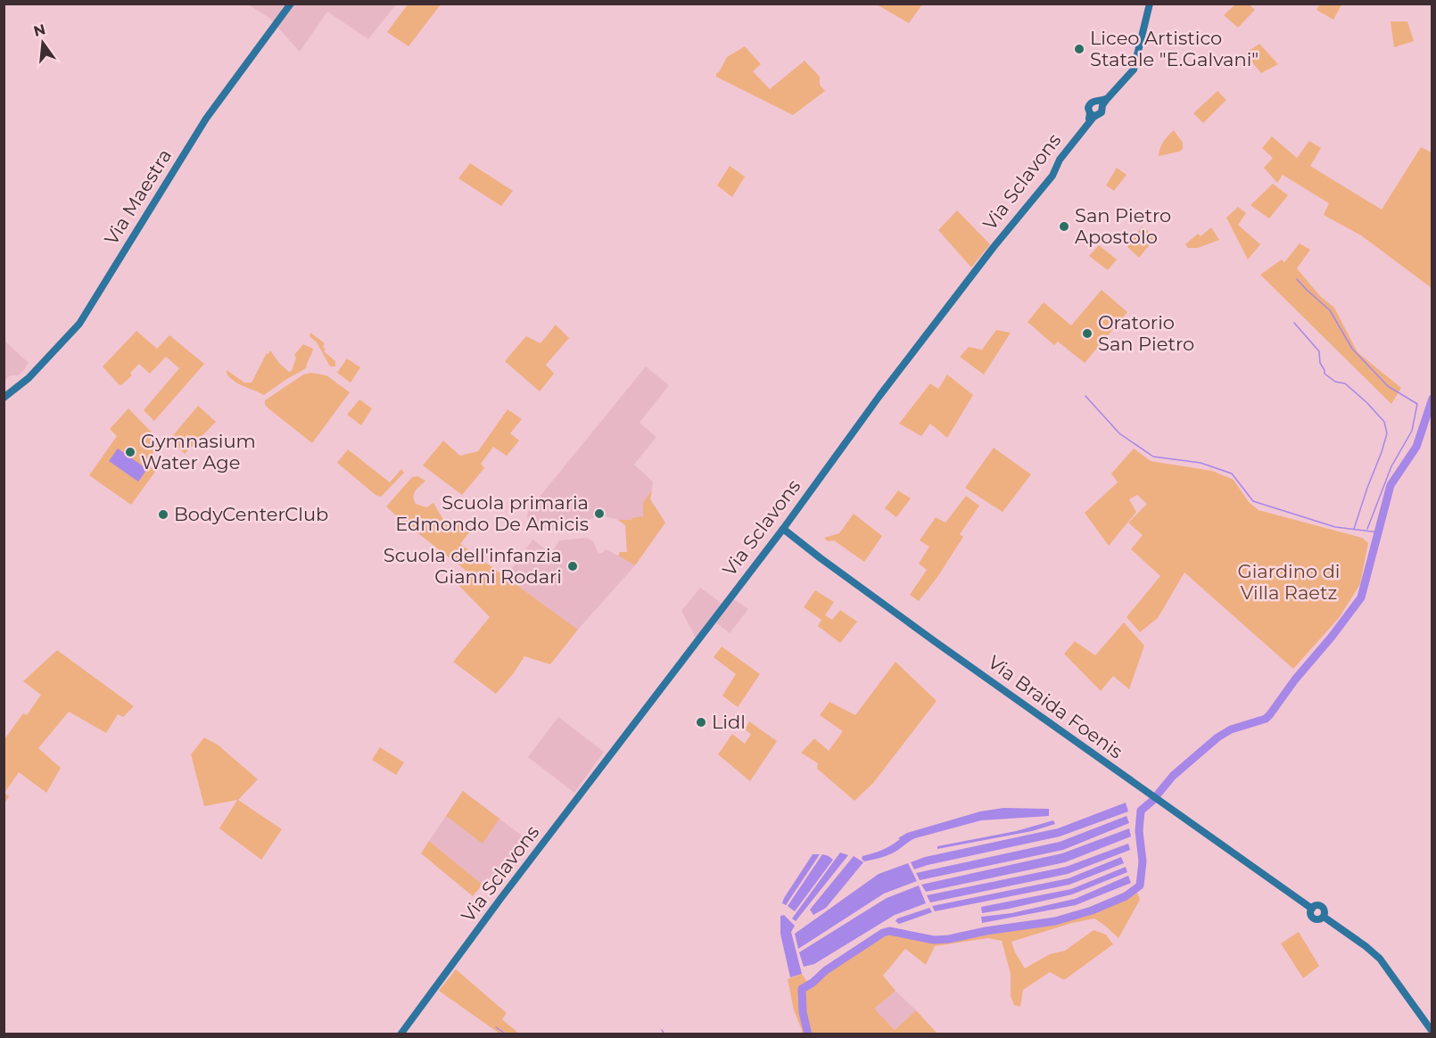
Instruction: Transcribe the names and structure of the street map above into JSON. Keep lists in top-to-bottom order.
{
  "streets": {
    "street": ["Via Sclavons", "Via Maestra", "Via Braida Foenis"]
  },
  "crossings": [
    ["Via Sclavons", "Via Braida Foenis"]
  ],
  "parks": ["Giardino di Villa Raetz"],
  "places": [
    "Liceo Artistico Statale \"E.Galvani\"",
    "San Pietro Apostolo",
    "Oratorio San Pietro",
    "Gymnasium Water Age",
    "Scuola primaria Edmondo De Amicis",
    "BodyCenterClub",
    "Scuola dell'infanzia Gianni Rodari",
    "Lidl"
  ],
  "north": "top"
}
